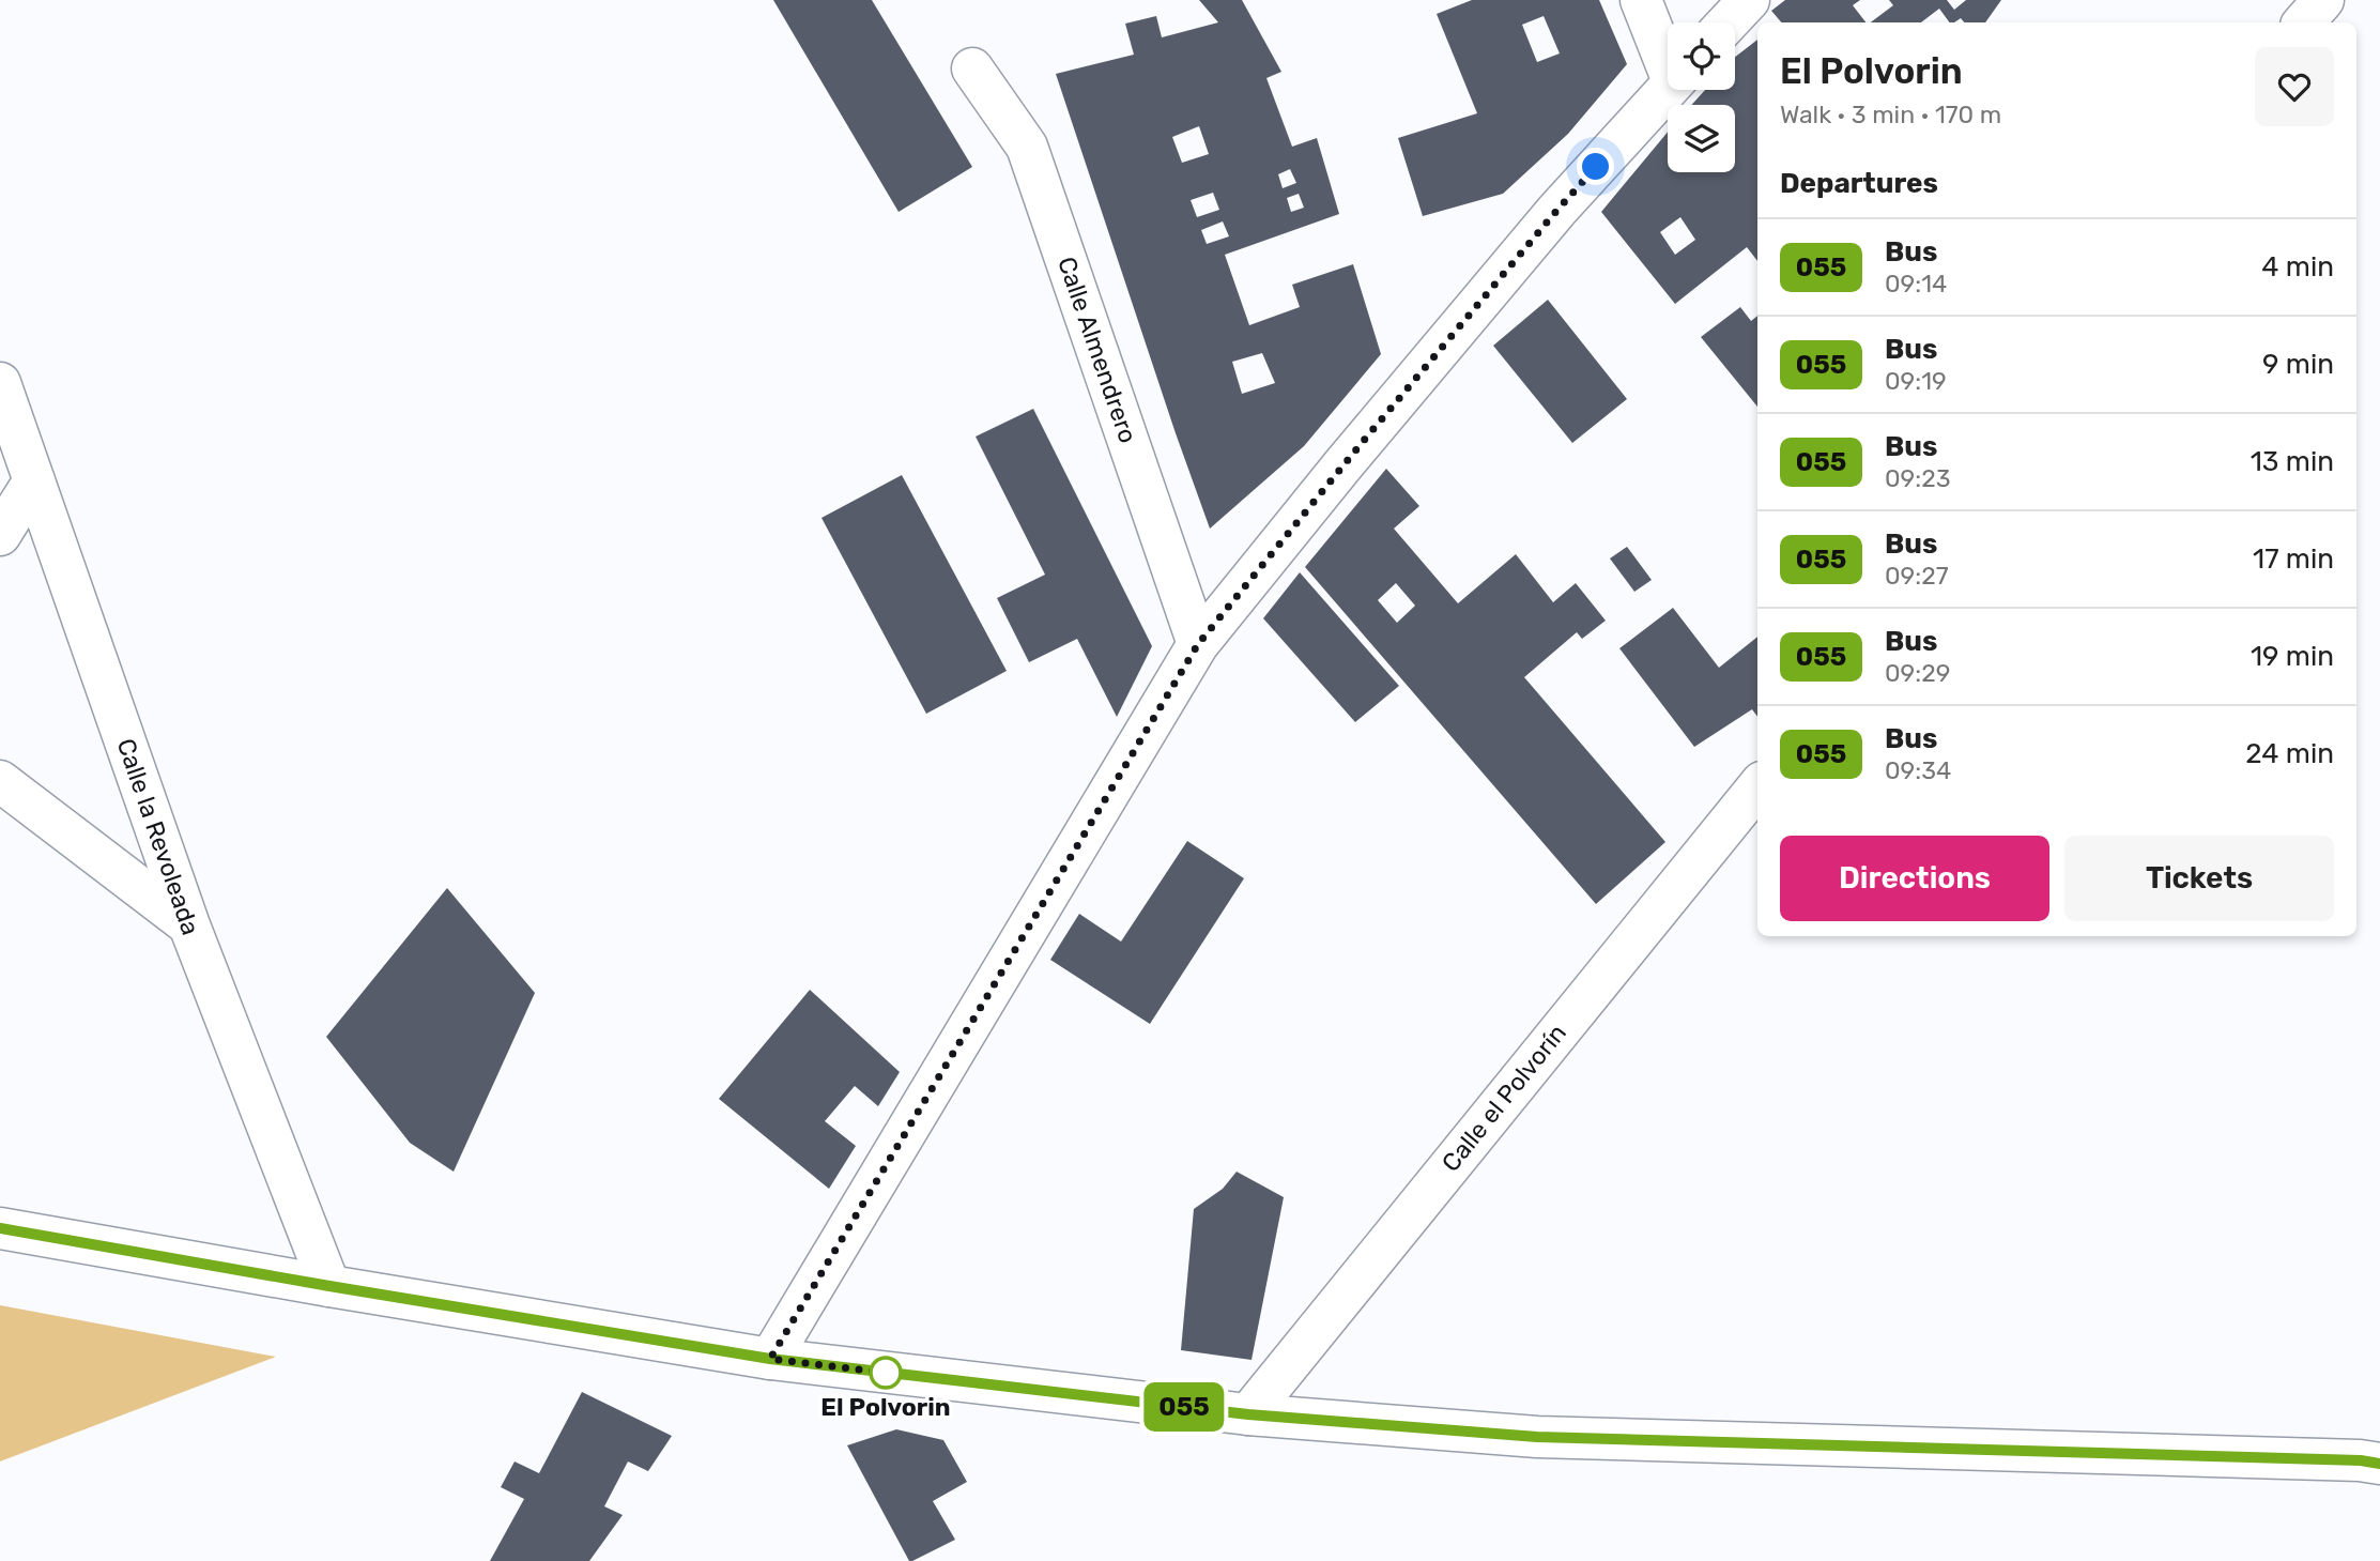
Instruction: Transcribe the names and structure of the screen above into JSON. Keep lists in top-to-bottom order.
{
  "streets": {
    "street": ["Calle Almendrero", "Calle la Revoleada", "Calle el Polvorín"]
  },
  "places": ["El Polvorin"],
  "lines": ["bus line 055"],
  "page": {
    "on_map": "055",
    "heading": [
      ["El Polvorin", "Walk · 3 min · 170 m"],
      "Departures"
    ],
    "list": [
      {
        "mark": "055",
        "name": "Bus",
        "note": "09:14",
        "value": "4 min"
      },
      {
        "mark": "055",
        "name": "Bus",
        "note": "09:19",
        "value": "9 min"
      },
      {
        "mark": "055",
        "name": "Bus",
        "note": "09:23",
        "value": "13 min"
      },
      {
        "mark": "055",
        "name": "Bus",
        "note": "09:27",
        "value": "17 min"
      },
      {
        "mark": "055",
        "name": "Bus",
        "note": "09:29",
        "value": "19 min"
      },
      {
        "mark": "055",
        "name": "Bus",
        "note": "09:34",
        "value": "24 min"
      }
    ],
    "buttons": ["Directions", "Tickets"]
  }
}
